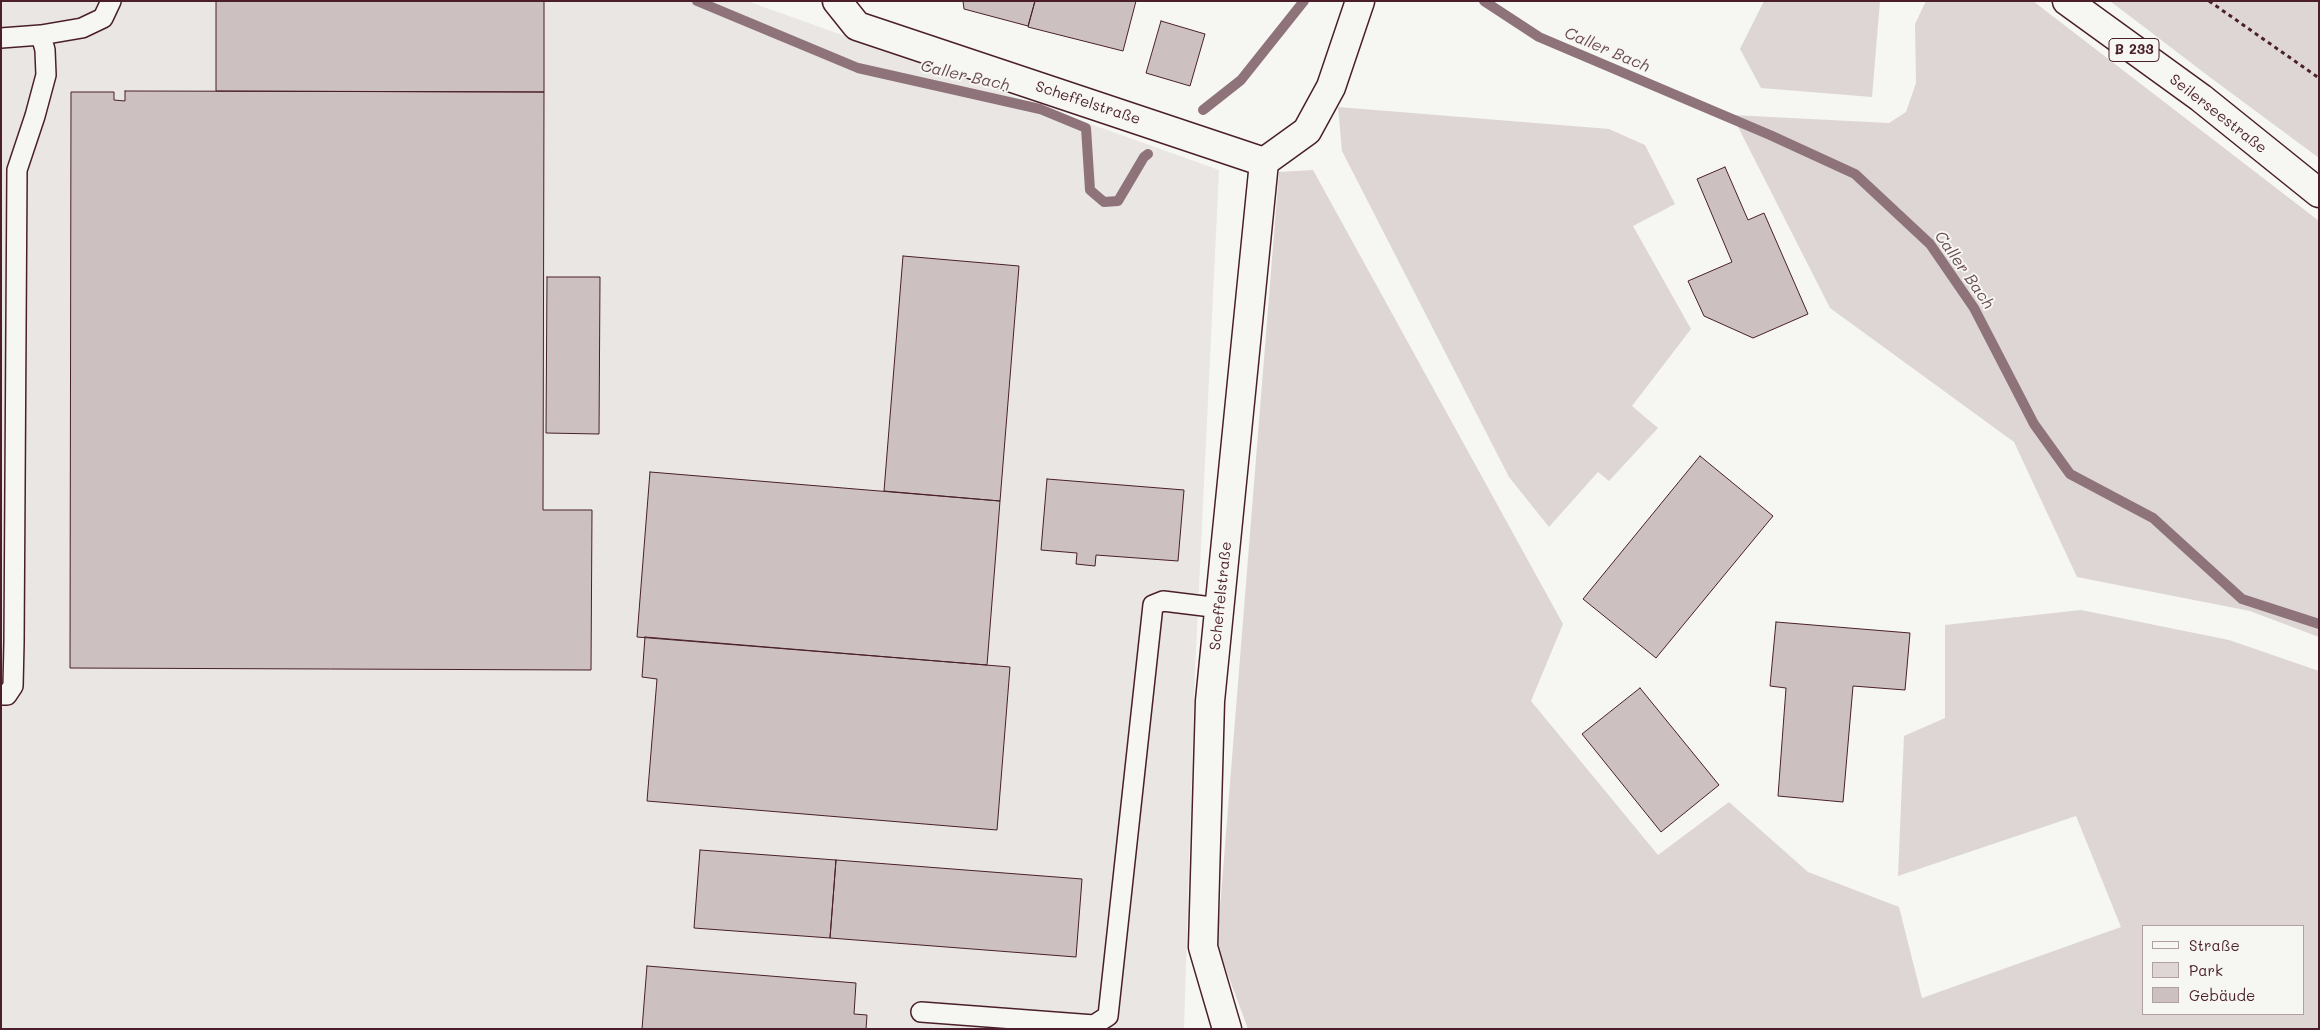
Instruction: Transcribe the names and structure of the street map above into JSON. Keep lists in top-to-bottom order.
{
  "streets": {
    "street": ["B 233", "Scheffelstraße", "Seilerseestraße"]
  },
  "water": ["Caller Bach"],
  "legend": ["Straße", "Park", "Gebäude"]
}
